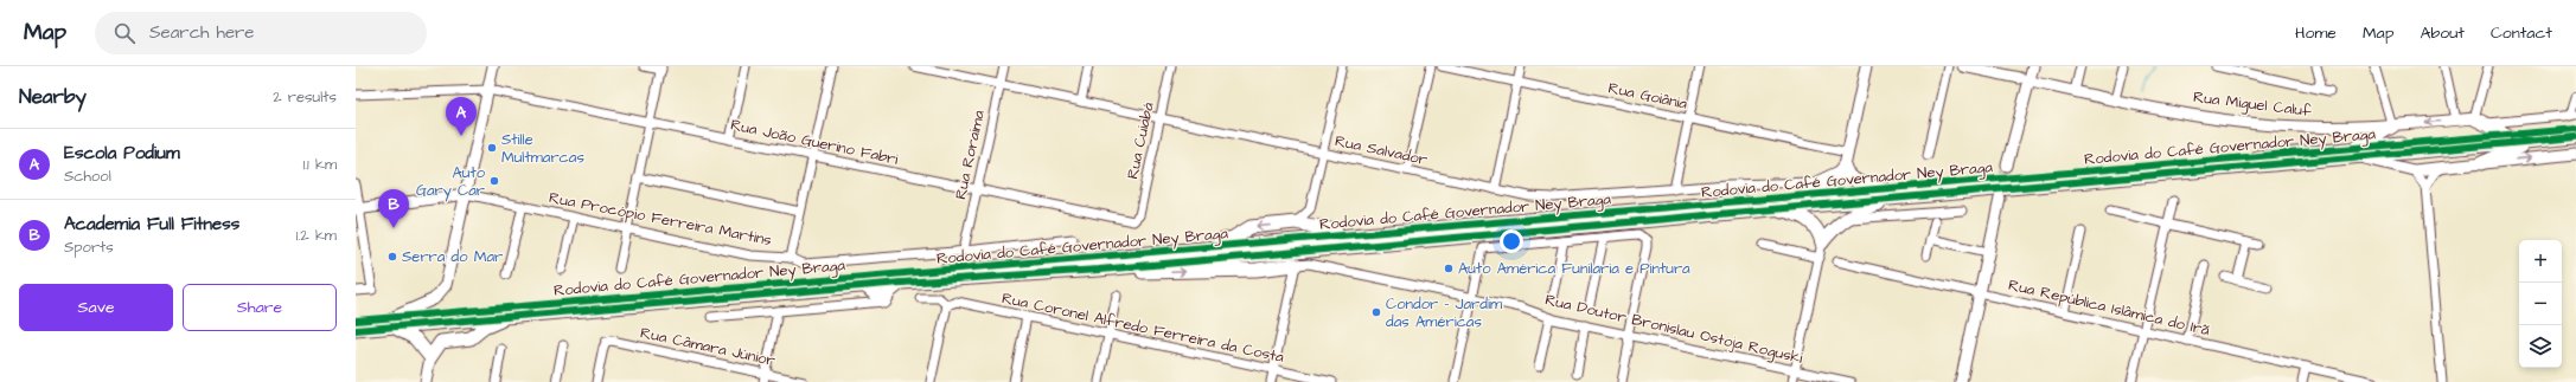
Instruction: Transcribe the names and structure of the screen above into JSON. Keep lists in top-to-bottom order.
{
  "streets": {
    "highway": ["Rodovia do Café Governador Ney Braga"],
    "main road": ["Rua Miguel Caluf", "Rua Procópio Ferreira Martins"],
    "street": [
      "Rua Goiânia",
      "Rua Cuiabá",
      "Rua João Guerino Fabri",
      "Rua Salvador",
      "Rua Roraima",
      "Rua República Islâmica do Irã",
      "Rua Coronel Alfredo Ferreira da Costa",
      "Rua Doutor Bronislau Ostoja Roguski",
      "Rua Câmara Júnior"
    ]
  },
  "crossings": [
    ["Rua Cuiabá", "Rua João Guerino Fabri"],
    ["Rua Cuiabá", "Rua Salvador"],
    ["Rua João Guerino Fabri", "Rua Roraima"],
    ["Rua Salvador", "Rua Roraima"],
    ["Rua Roraima", "Rua Procópio Ferreira Martins"]
  ],
  "places": [
    "Stille Multmarcas",
    "Auto Gary Car",
    "Serra do Mar",
    "Auto América Funilaria e Pintura",
    "Condor - Jardim das Américas"
  ],
  "page": {
    "header": "Map",
    "search": "Search here",
    "nav": [
      "Home",
      "Map",
      "About",
      "Contact"
    ],
    "heading": ["Nearby", "2 results"],
    "pins": ["A", "B"],
    "list": [
      {
        "mark": "A",
        "name": "Escola Podium",
        "note": "School",
        "value": "1.1 km"
      },
      {
        "mark": "B",
        "name": "Academia Full Fitness",
        "note": "Sports",
        "value": "1.2 km"
      }
    ],
    "map_buttons": ["+", "−"],
    "buttons": ["Save", "Share"]
  }
}
